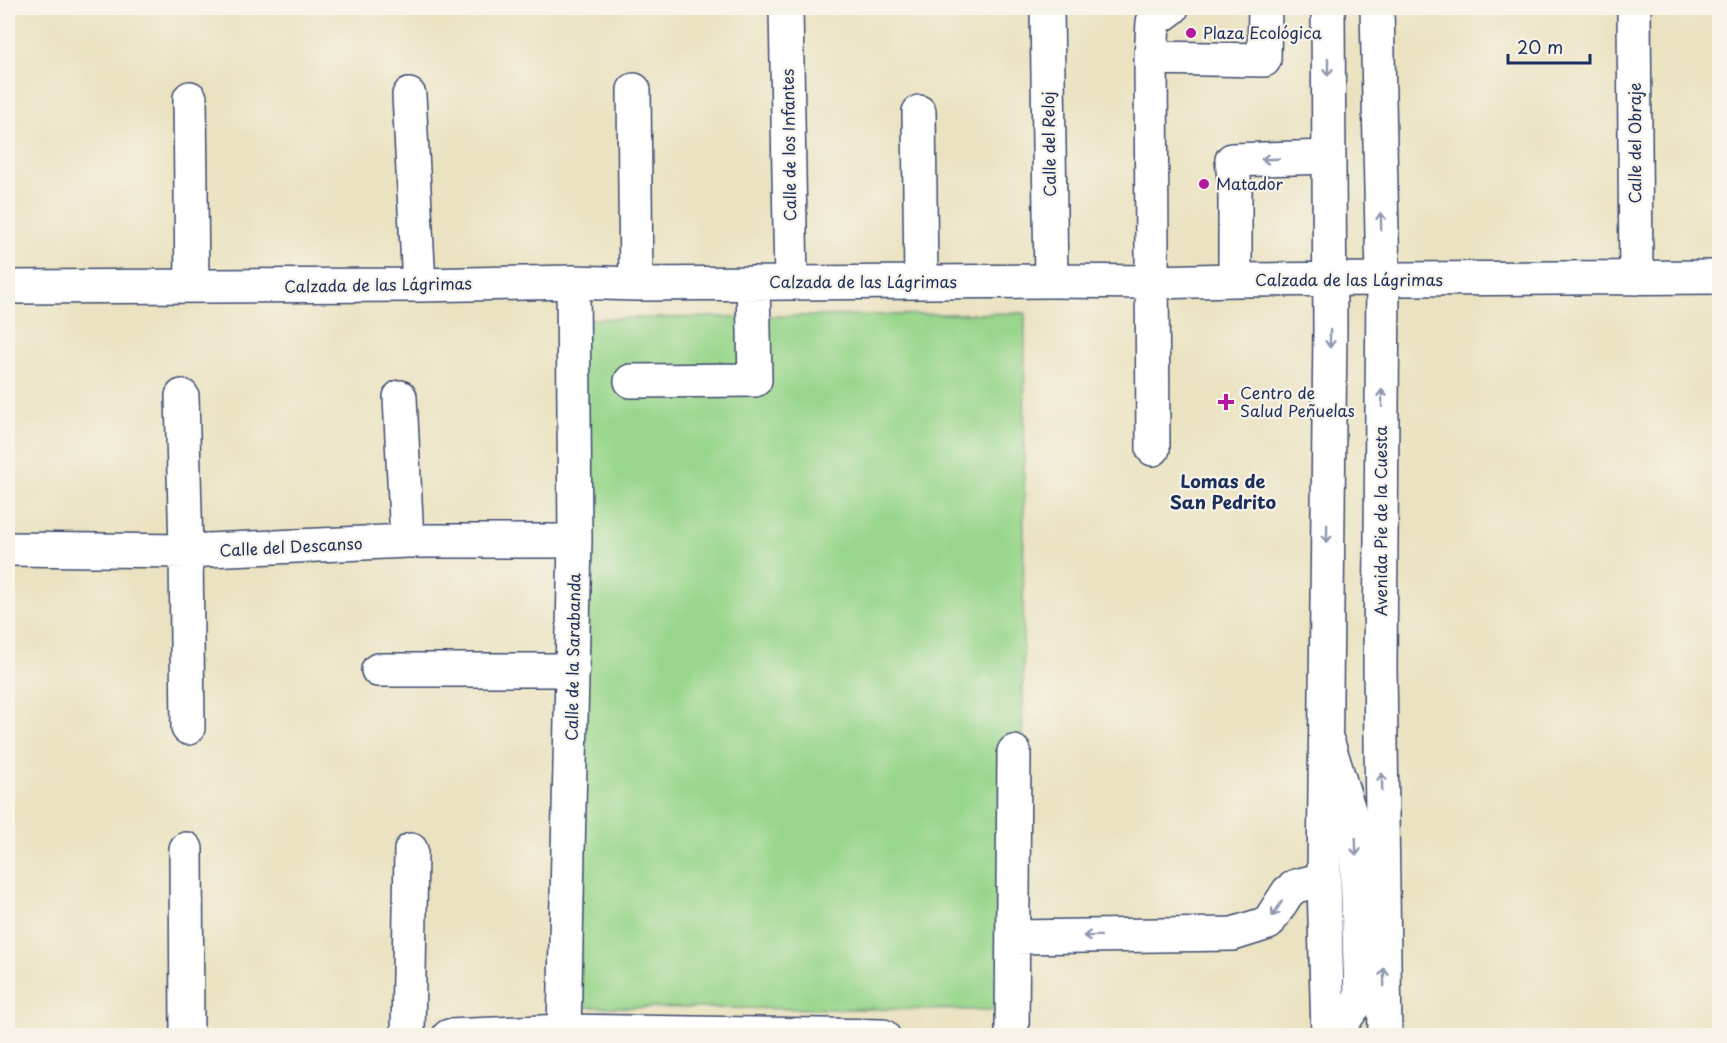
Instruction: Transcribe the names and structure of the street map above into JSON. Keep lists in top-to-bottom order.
{
  "streets": {
    "street": [
      "Calle del Obraje",
      "Calle del Reloj",
      "Calle de los Infantes",
      "Calzada de las Lágrimas",
      "Avenida Pie de la Cuesta",
      "Calle del Descanso",
      "Calle de la Sarabanda"
    ]
  },
  "crossings": [
    ["Calle del Obraje", "Calzada de las Lágrimas"],
    ["Calle del Reloj", "Calzada de las Lágrimas"],
    ["Calle de los Infantes", "Calzada de las Lágrimas"],
    ["Calzada de las Lágrimas", "Avenida Pie de la Cuesta"],
    ["Calzada de las Lágrimas", "Calle de la Sarabanda"],
    ["Calle del Descanso", "Calle de la Sarabanda"]
  ],
  "districts": ["Lomas de San Pedrito"],
  "places": {
    "other": ["Plaza Ecológica", "Matador"],
    "health": ["Centro de Salud Peñuelas"]
  },
  "scale_bar": "20 m"
}
